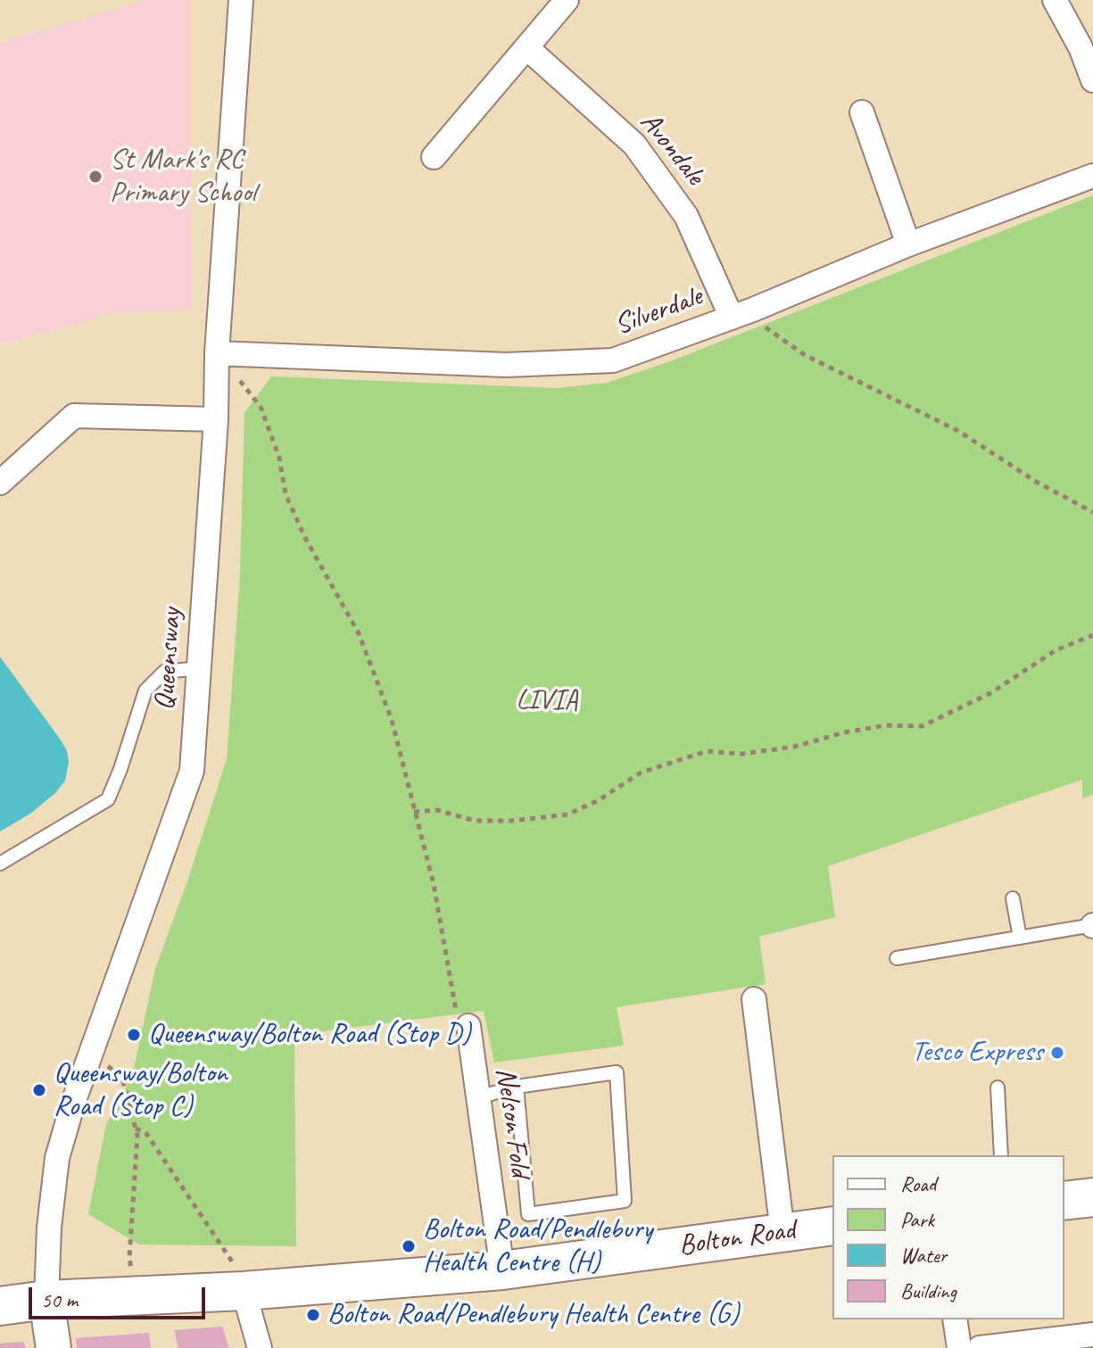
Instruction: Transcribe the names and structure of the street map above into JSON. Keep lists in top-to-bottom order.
{
  "streets": {
    "main road": ["Bolton Road"],
    "street": [
      "Avondale",
      "Silverdale",
      "Queensway",
      "Nelson Fold"
    ]
  },
  "crossings": [
    ["Avondale", "Silverdale"],
    ["Silverdale", "Queensway"],
    ["Queensway", "Bolton Road"],
    ["Nelson Fold", "Bolton Road"]
  ],
  "parks": ["LIVIA"],
  "places": [
    "St Mark's RC Primary School",
    "Queensway/Bolton Road (Stop D)",
    "Tesco Express",
    "Queensway/Bolton Road (Stop C)",
    "Bolton Road/Pendlebury Health Centre (H)",
    "Bolton Road/Pendlebury Health Centre (G)"
  ],
  "legend": [
    "Road",
    "Park",
    "Water",
    "Building"
  ],
  "scale_bar": "50 m"
}
